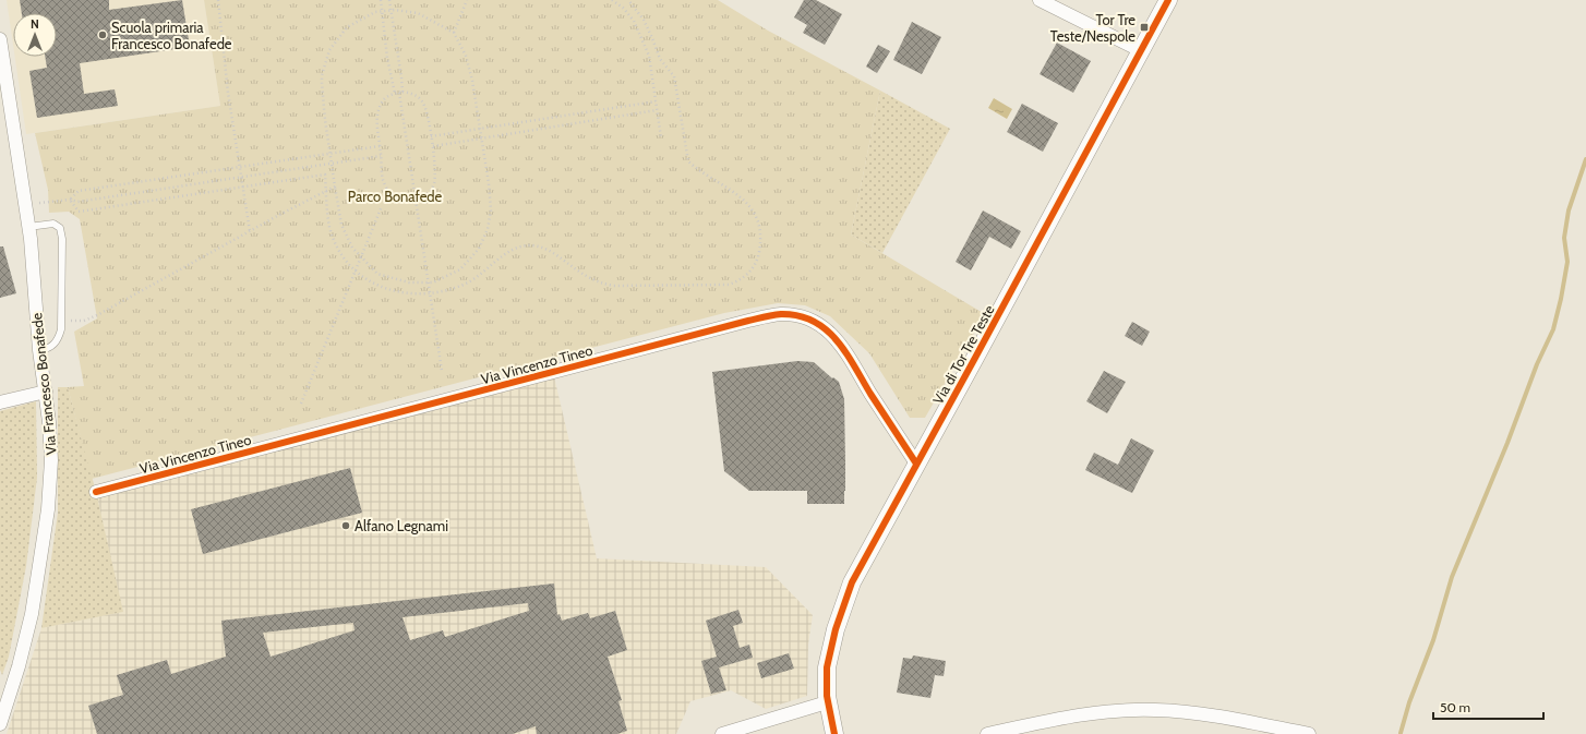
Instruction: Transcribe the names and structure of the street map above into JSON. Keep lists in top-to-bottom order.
{
  "streets": {
    "street": ["Via di Tor Tre Teste", "Via Vincenzo Tineo", "Via Francesco Bonafede"]
  },
  "crossings": [
    ["Via di Tor Tre Teste", "Via Vincenzo Tineo"]
  ],
  "parks": ["Parco Bonafede"],
  "places": {
    "transit": ["Tor Tre Teste/Nespole"],
    "other": ["Scuola primaria Francesco Bonafede", "Alfano Legnami"]
  },
  "scale_bar": "50 m",
  "north": "top"
}
